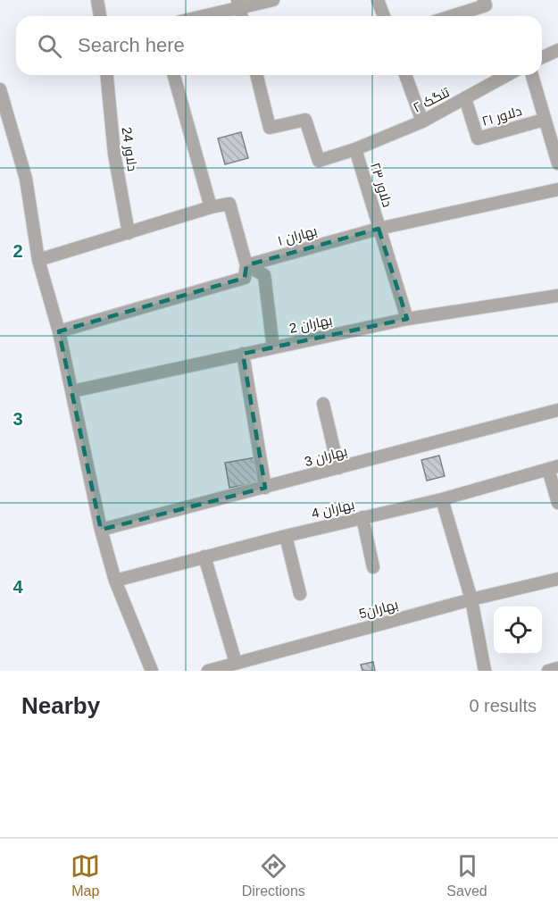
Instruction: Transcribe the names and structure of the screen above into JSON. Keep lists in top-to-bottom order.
{
  "streets": {
    "street": [
      "تنگک ۲",
      "دلاور ۲۱",
      "دلاور 24",
      "دلاور ۲۳",
      "بهاران ۱",
      "بهاران 2",
      "بهاران 3",
      "بهاران 4",
      "بهاران5"
    ]
  },
  "crossings": [
    ["تنگک ۲", "دلاور ۲۱"],
    ["تنگک ۲", "دلاور ۲۳"],
    ["دلاور ۲۳", "بهاران ۱"],
    ["دلاور ۲۳", "بهاران 2"]
  ],
  "page": {
    "search": "Search here",
    "heading": ["Nearby", "0 results"],
    "nav": ["Map", "Directions", "Saved"]
  },
  "grid": {
    "rows": ["2", "3", "4"]
  }
}
